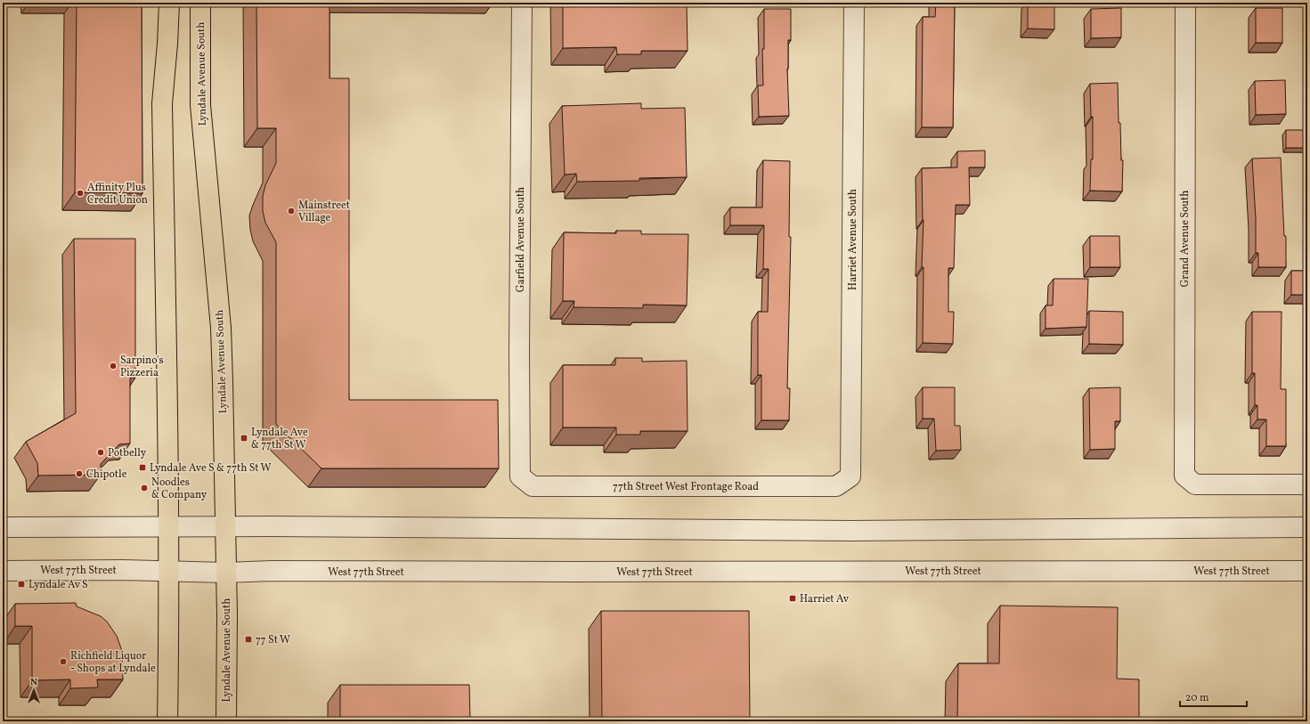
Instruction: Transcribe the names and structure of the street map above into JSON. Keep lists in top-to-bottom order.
{
  "streets": {
    "main road": ["Lyndale Avenue South"],
    "street": [
      "Grand Avenue South",
      "Garfield Avenue South",
      "Harriet Avenue South",
      "77th Street West Frontage Road",
      "West 77th Street"
    ]
  },
  "crossings": [
    ["Lyndale Avenue South", "West 77th Street"],
    ["Garfield Avenue South", "77th Street West Frontage Road"],
    ["Harriet Avenue South", "77th Street West Frontage Road"]
  ],
  "places": {
    "other": [
      "Affinity Plus Credit Union",
      "Mainstreet Village",
      "Sarpino's Pizzeria",
      "Potbelly",
      "Chipotle",
      "Noodles & Company",
      "Richfield Liquor - Shops at Lyndale"
    ],
    "transit": [
      "Lyndale Ave & 77th St W",
      "Lyndale Ave S & 77th St W",
      "Lyndale Av S",
      "Harriet Av",
      "77 St W"
    ]
  },
  "scale_bar": "20 m",
  "north": "top"
}
